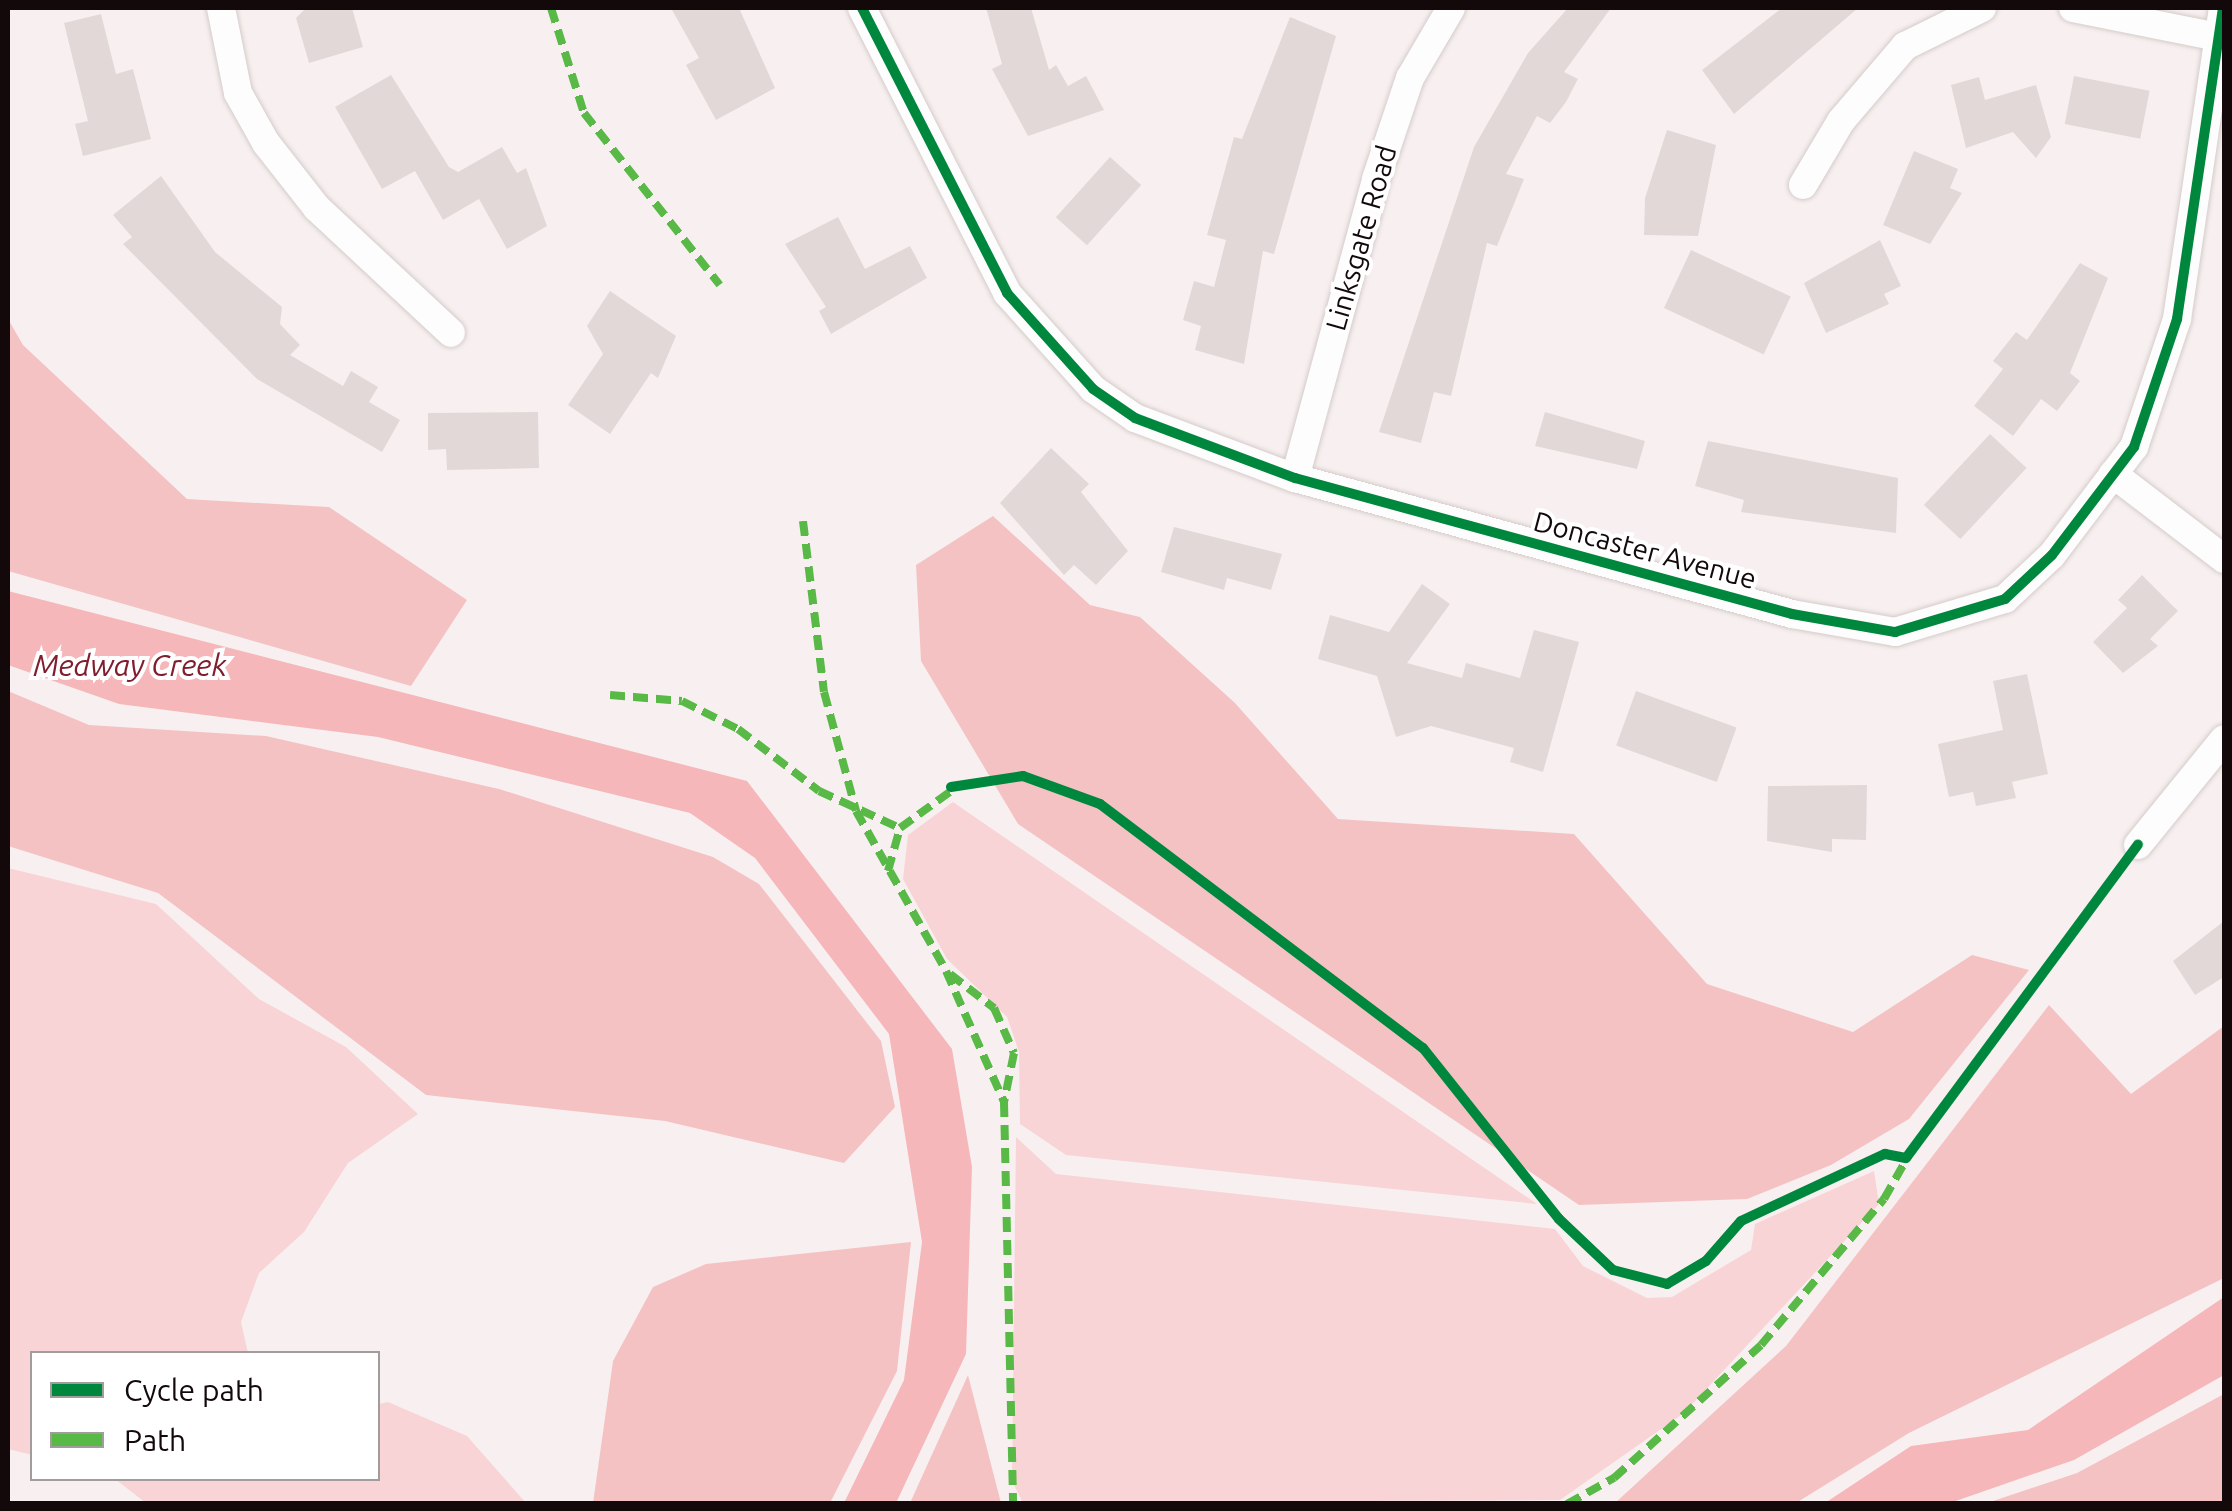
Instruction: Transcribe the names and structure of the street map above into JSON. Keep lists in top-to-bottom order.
{
  "streets": {
    "street": ["Linksgate Road", "Doncaster Avenue"]
  },
  "crossings": [
    ["Linksgate Road", "Doncaster Avenue"]
  ],
  "water": ["Medway Creek"],
  "legend": ["Cycle path", "Path"]
}
